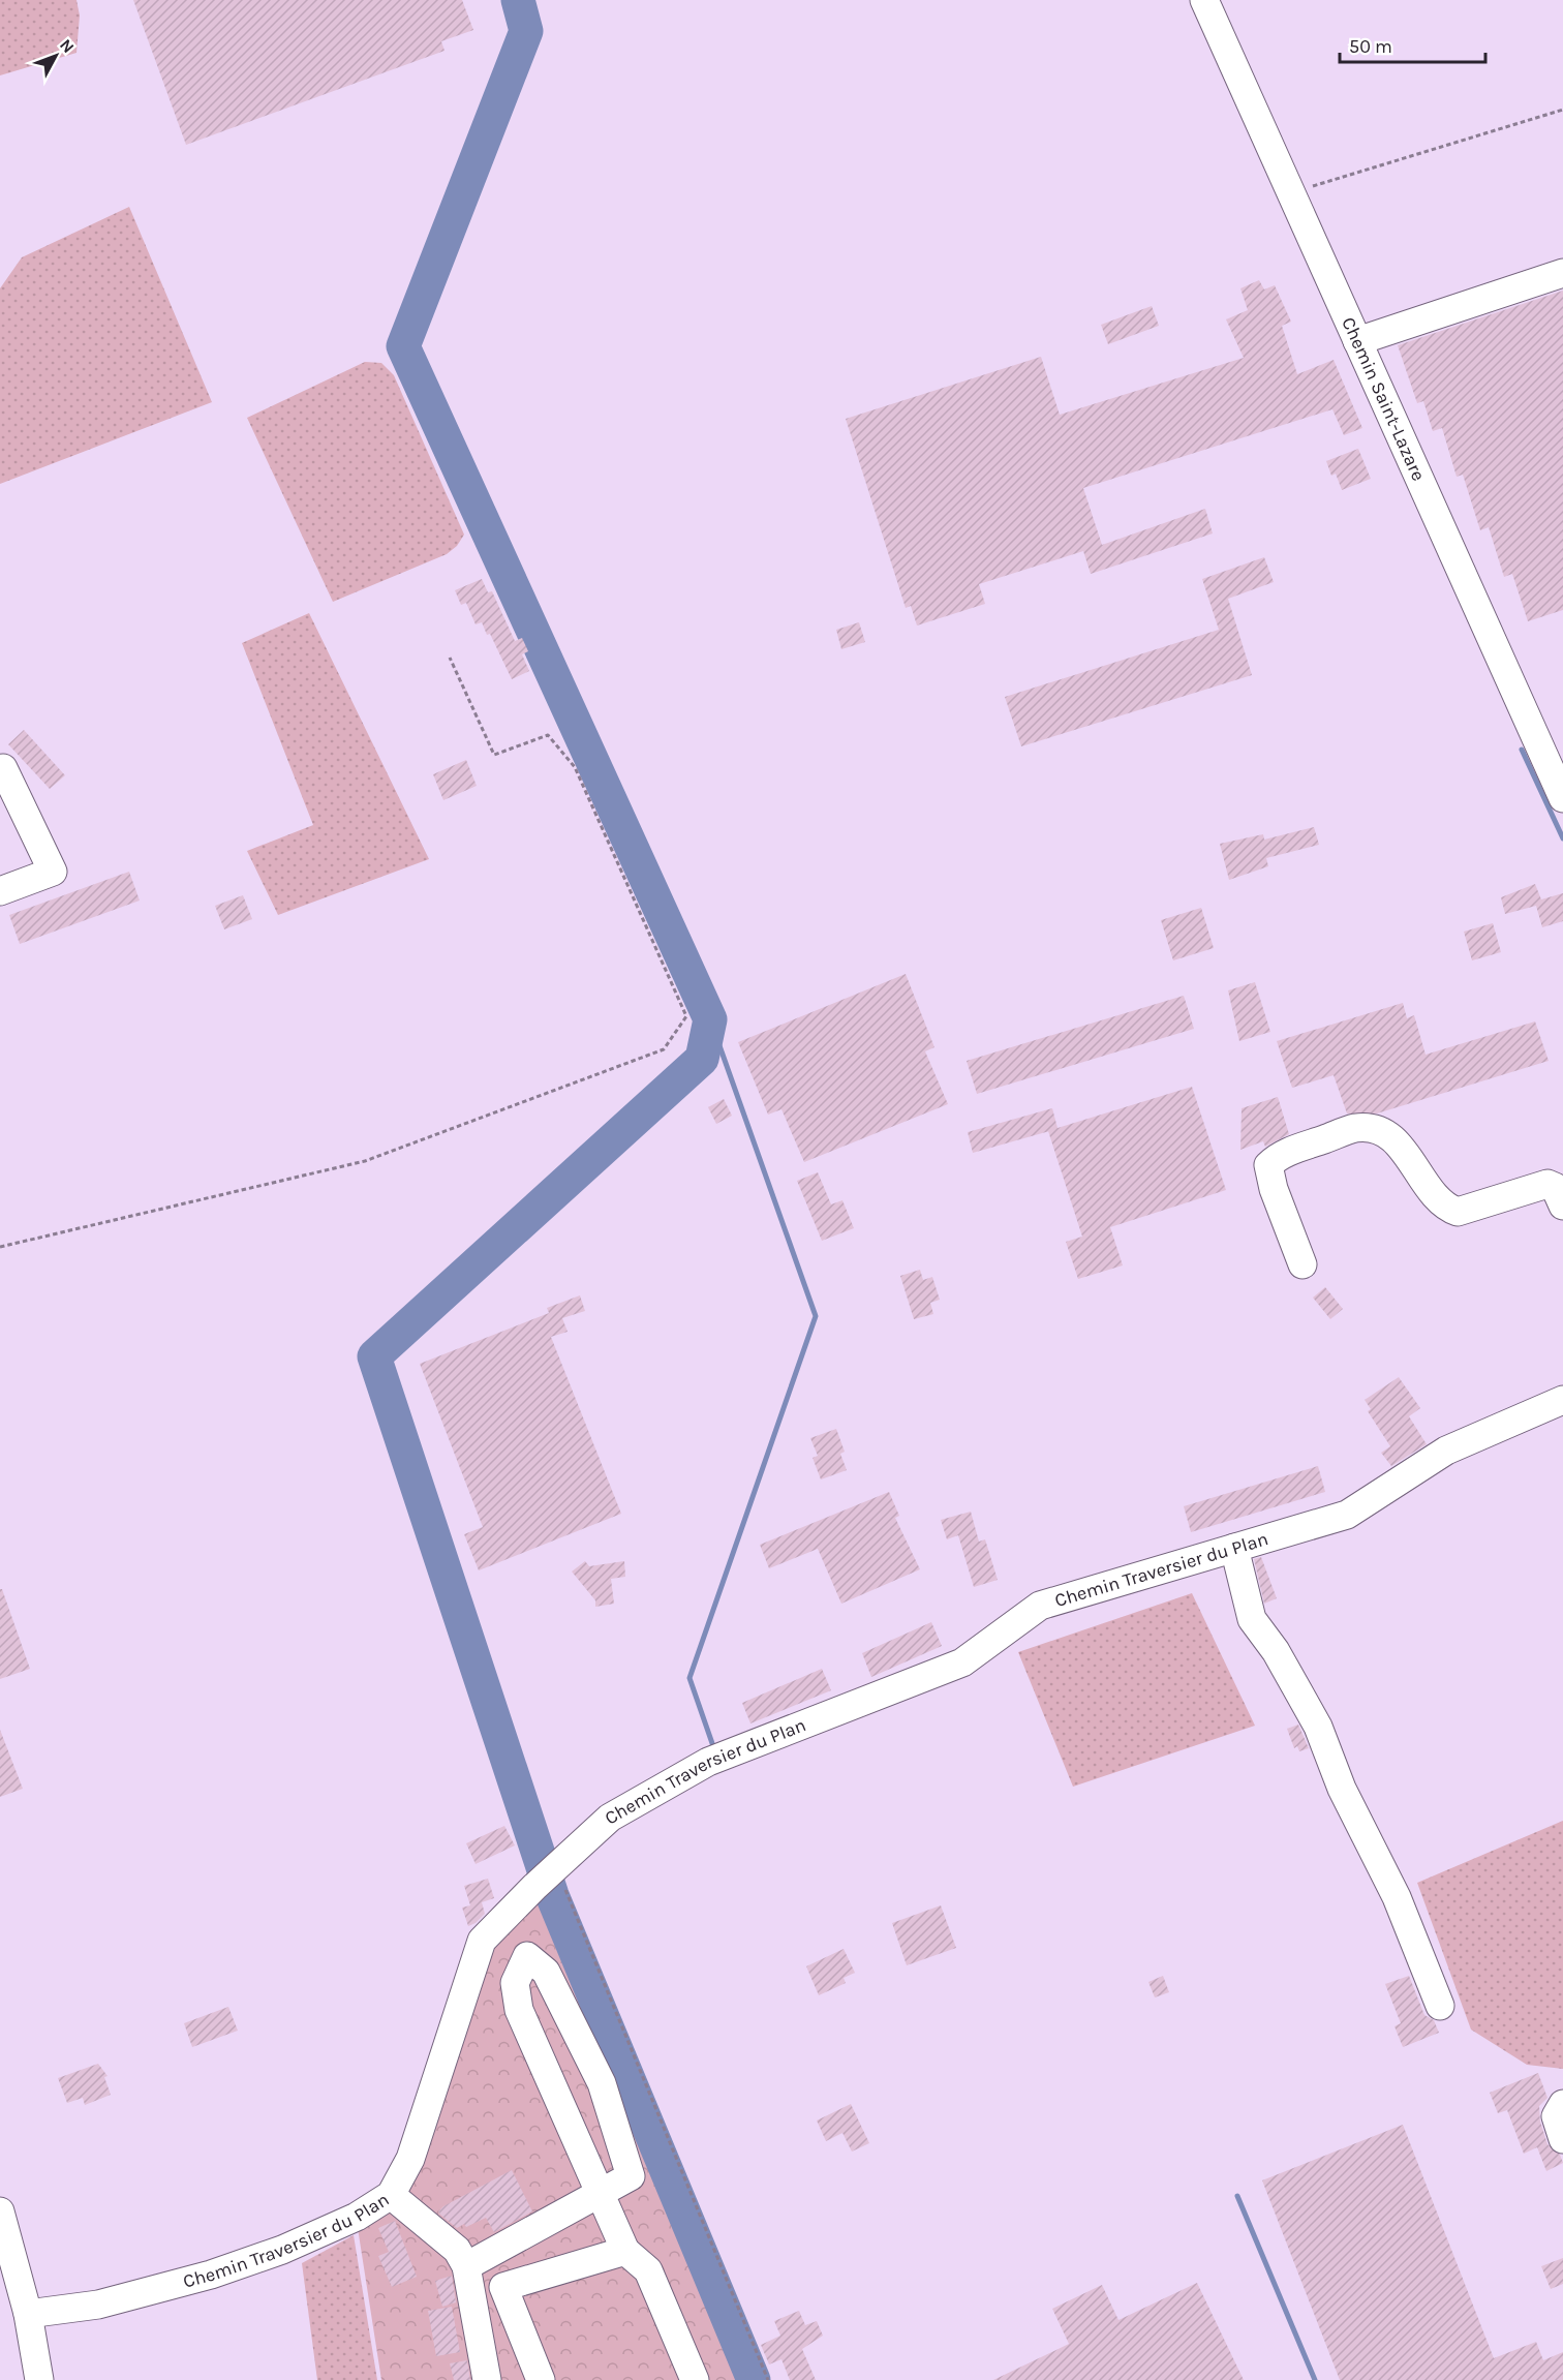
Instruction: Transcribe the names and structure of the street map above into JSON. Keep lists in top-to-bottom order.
{
  "streets": {
    "street": ["Chemin Saint-Lazare", "Chemin Traversier du Plan"]
  },
  "scale_bar": "50 m",
  "north": "top right"
}
